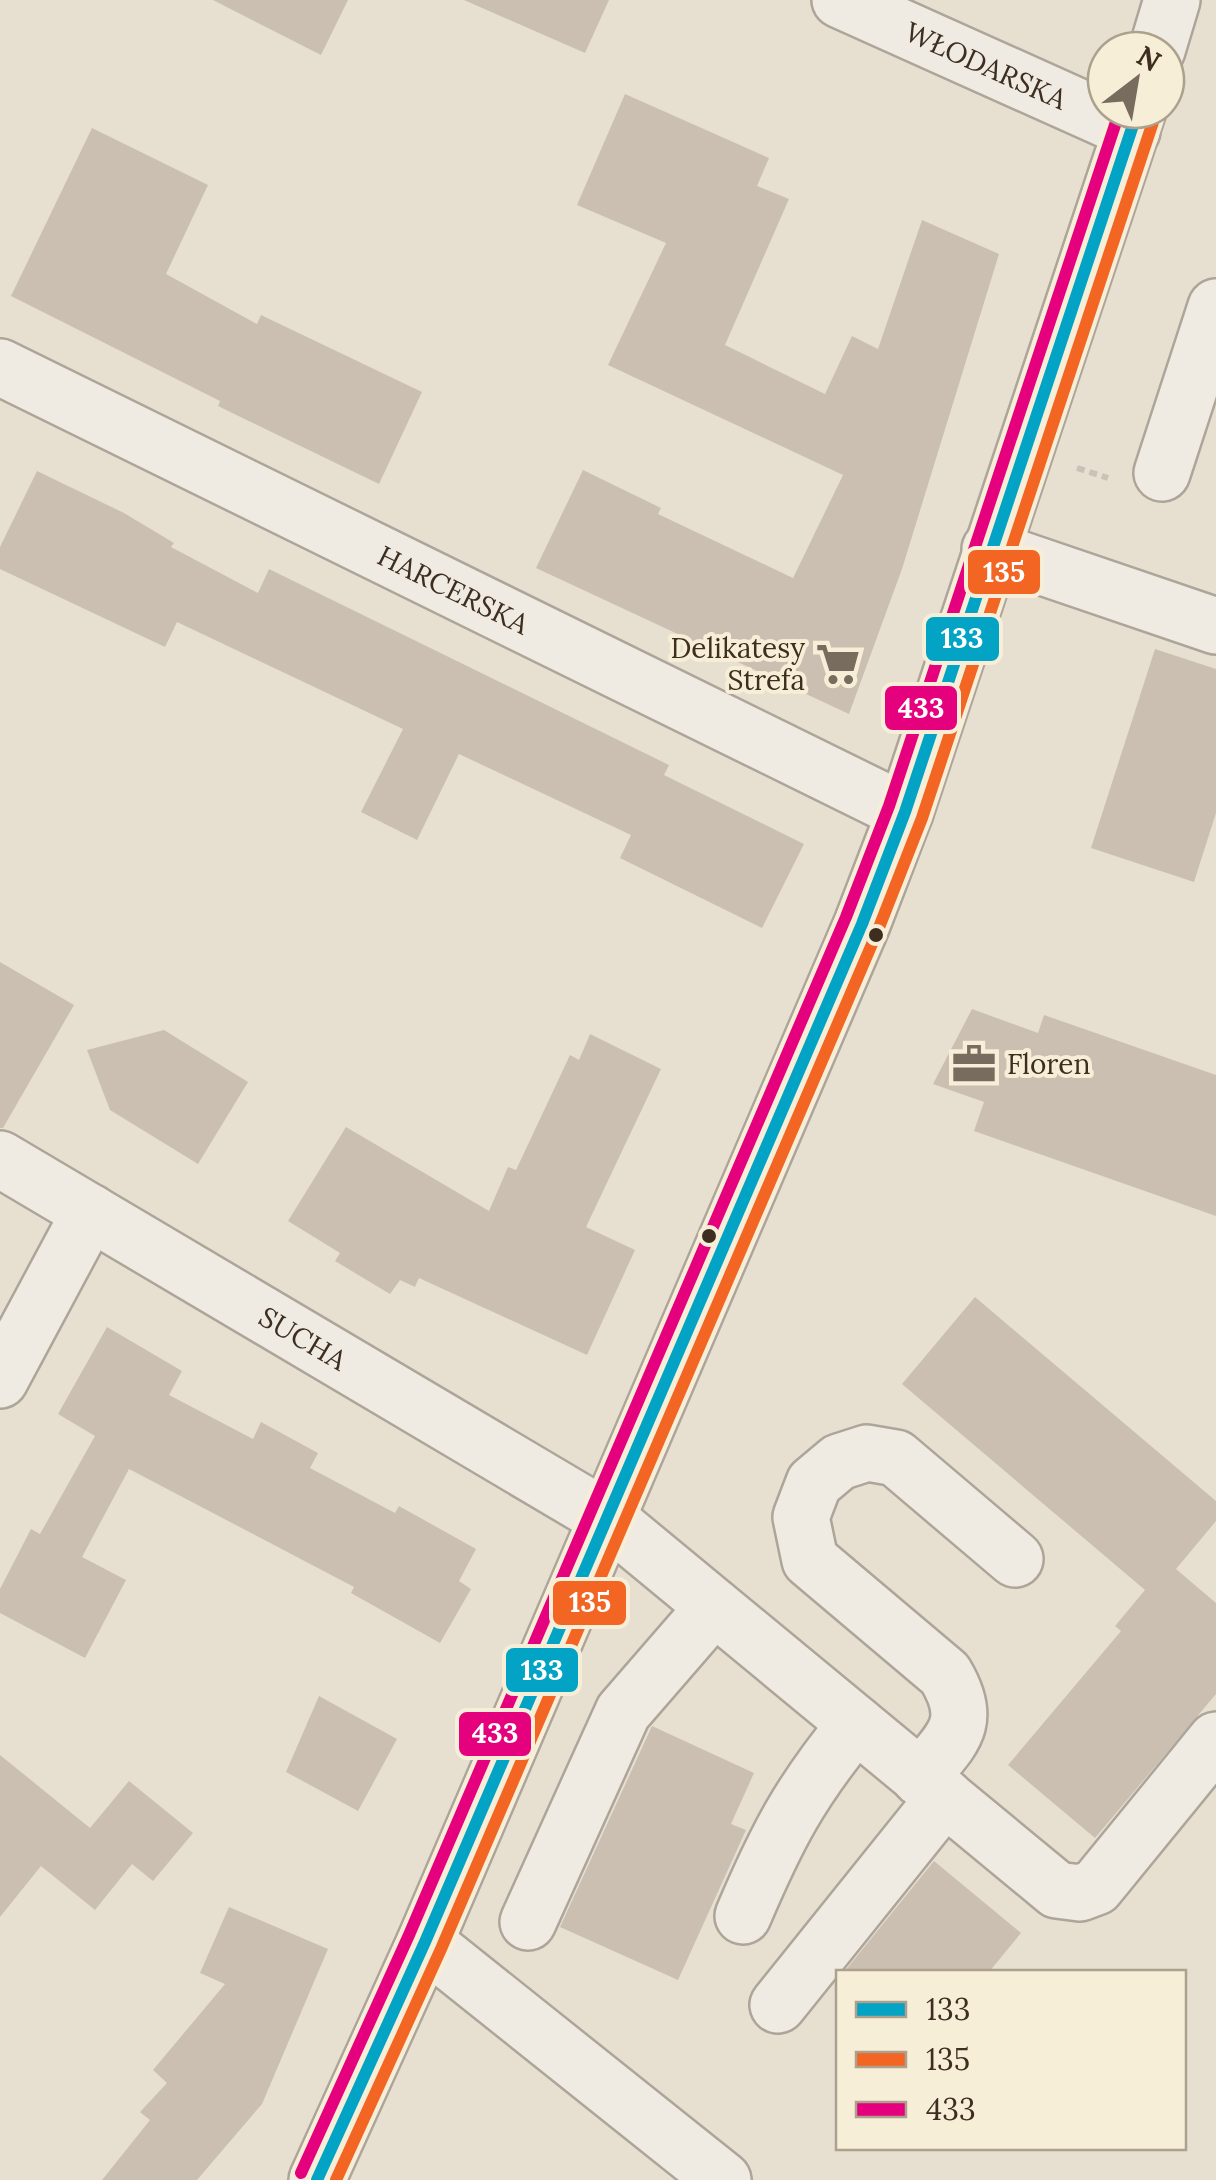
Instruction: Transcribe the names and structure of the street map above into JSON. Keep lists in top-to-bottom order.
{
  "streets": {
    "street": ["WŁODARSKA", "HARCERSKA", "SUCHA"]
  },
  "places": {
    "supermarket": ["Delikatesy Strefa"],
    "office": ["Floren"]
  },
  "lines": ["transit line 133", "transit line 135", "transit line 433"],
  "legend": ["133", "135", "433"],
  "north": "top right"
}
